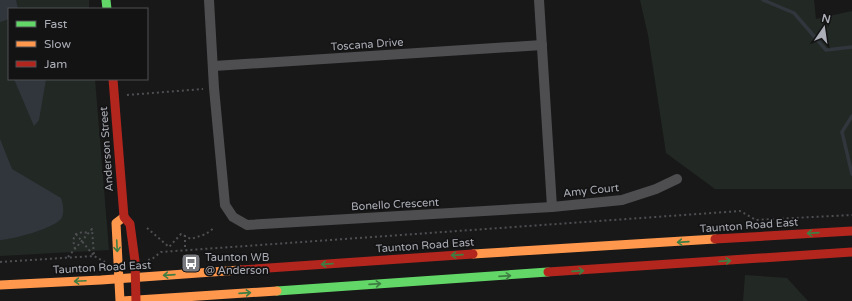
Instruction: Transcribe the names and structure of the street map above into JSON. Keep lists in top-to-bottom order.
{
  "streets": {
    "main road": ["Anderson Street", "Taunton Road East"],
    "street": ["Toscana Drive", "Amy Court", "Bonello Crescent"]
  },
  "crossings": [
    ["Toscana Drive", "Bonello Crescent"],
    ["Anderson Street", "Taunton Road East"],
    ["Amy Court", "Bonello Crescent"]
  ],
  "places": {
    "bus stop": ["Taunton WB @ Anderson"]
  },
  "legend": ["Fast", "Slow", "Jam"],
  "north": "top"
}
